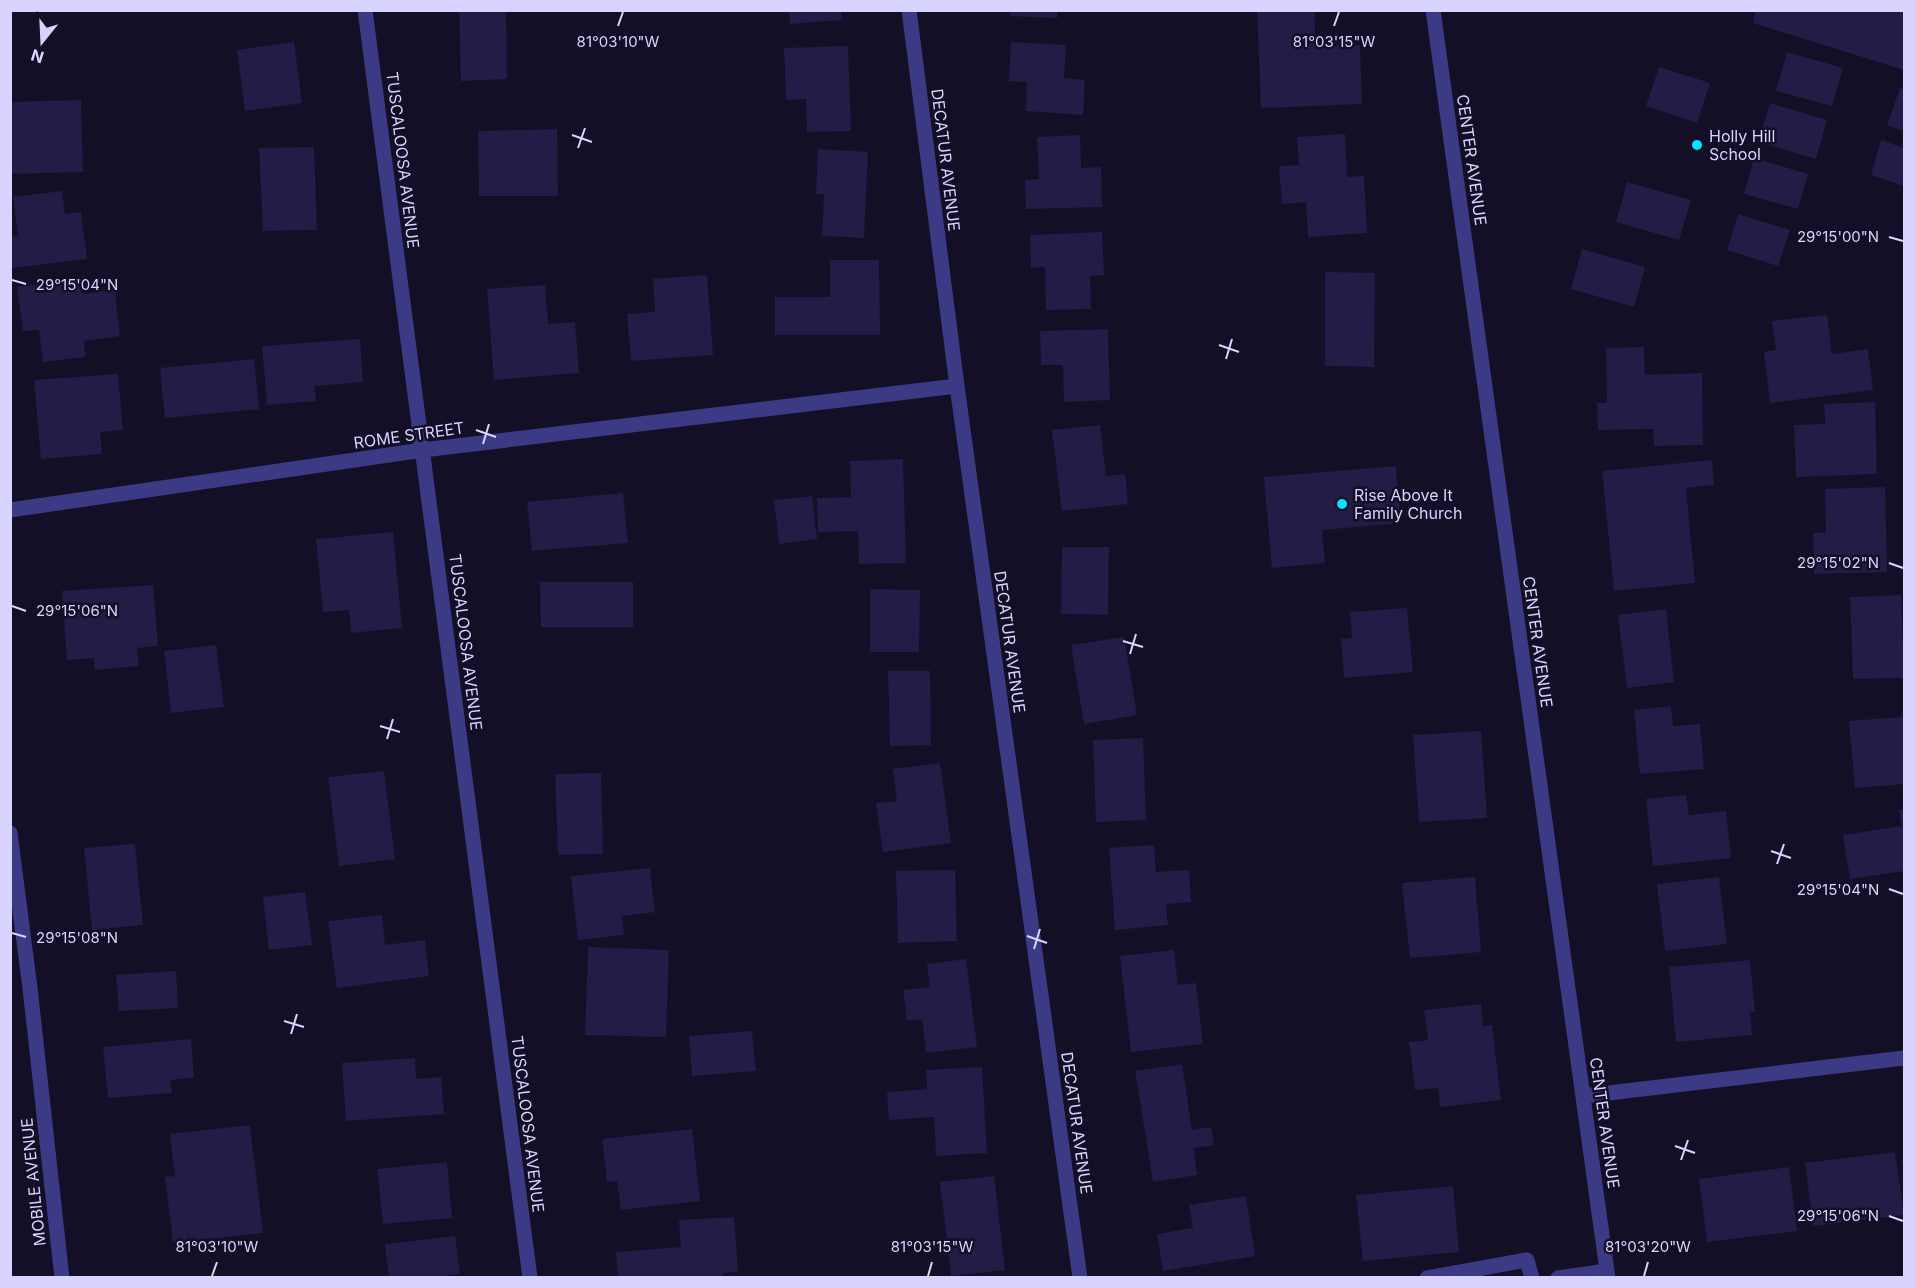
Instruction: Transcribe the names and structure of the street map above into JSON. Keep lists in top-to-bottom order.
{
  "streets": {
    "street": [
      "TUSCALOOSA AVENUE",
      "DECATUR AVENUE",
      "CENTER AVENUE",
      "ROME STREET",
      "MOBILE AVENUE"
    ]
  },
  "crossings": [
    ["TUSCALOOSA AVENUE", "ROME STREET"],
    ["DECATUR AVENUE", "ROME STREET"]
  ],
  "places": ["Holly Hill School", "Rise Above It Family Church"],
  "north": "bottom",
  "coordinates": [
    "81°03'10\"W",
    "81°03'15\"W",
    "29°15'00\"N",
    "29°15'04\"N",
    "29°15'02\"N",
    "29°15'06\"N",
    "29°15'08\"N",
    "81°03'20\"W"
  ]
}
